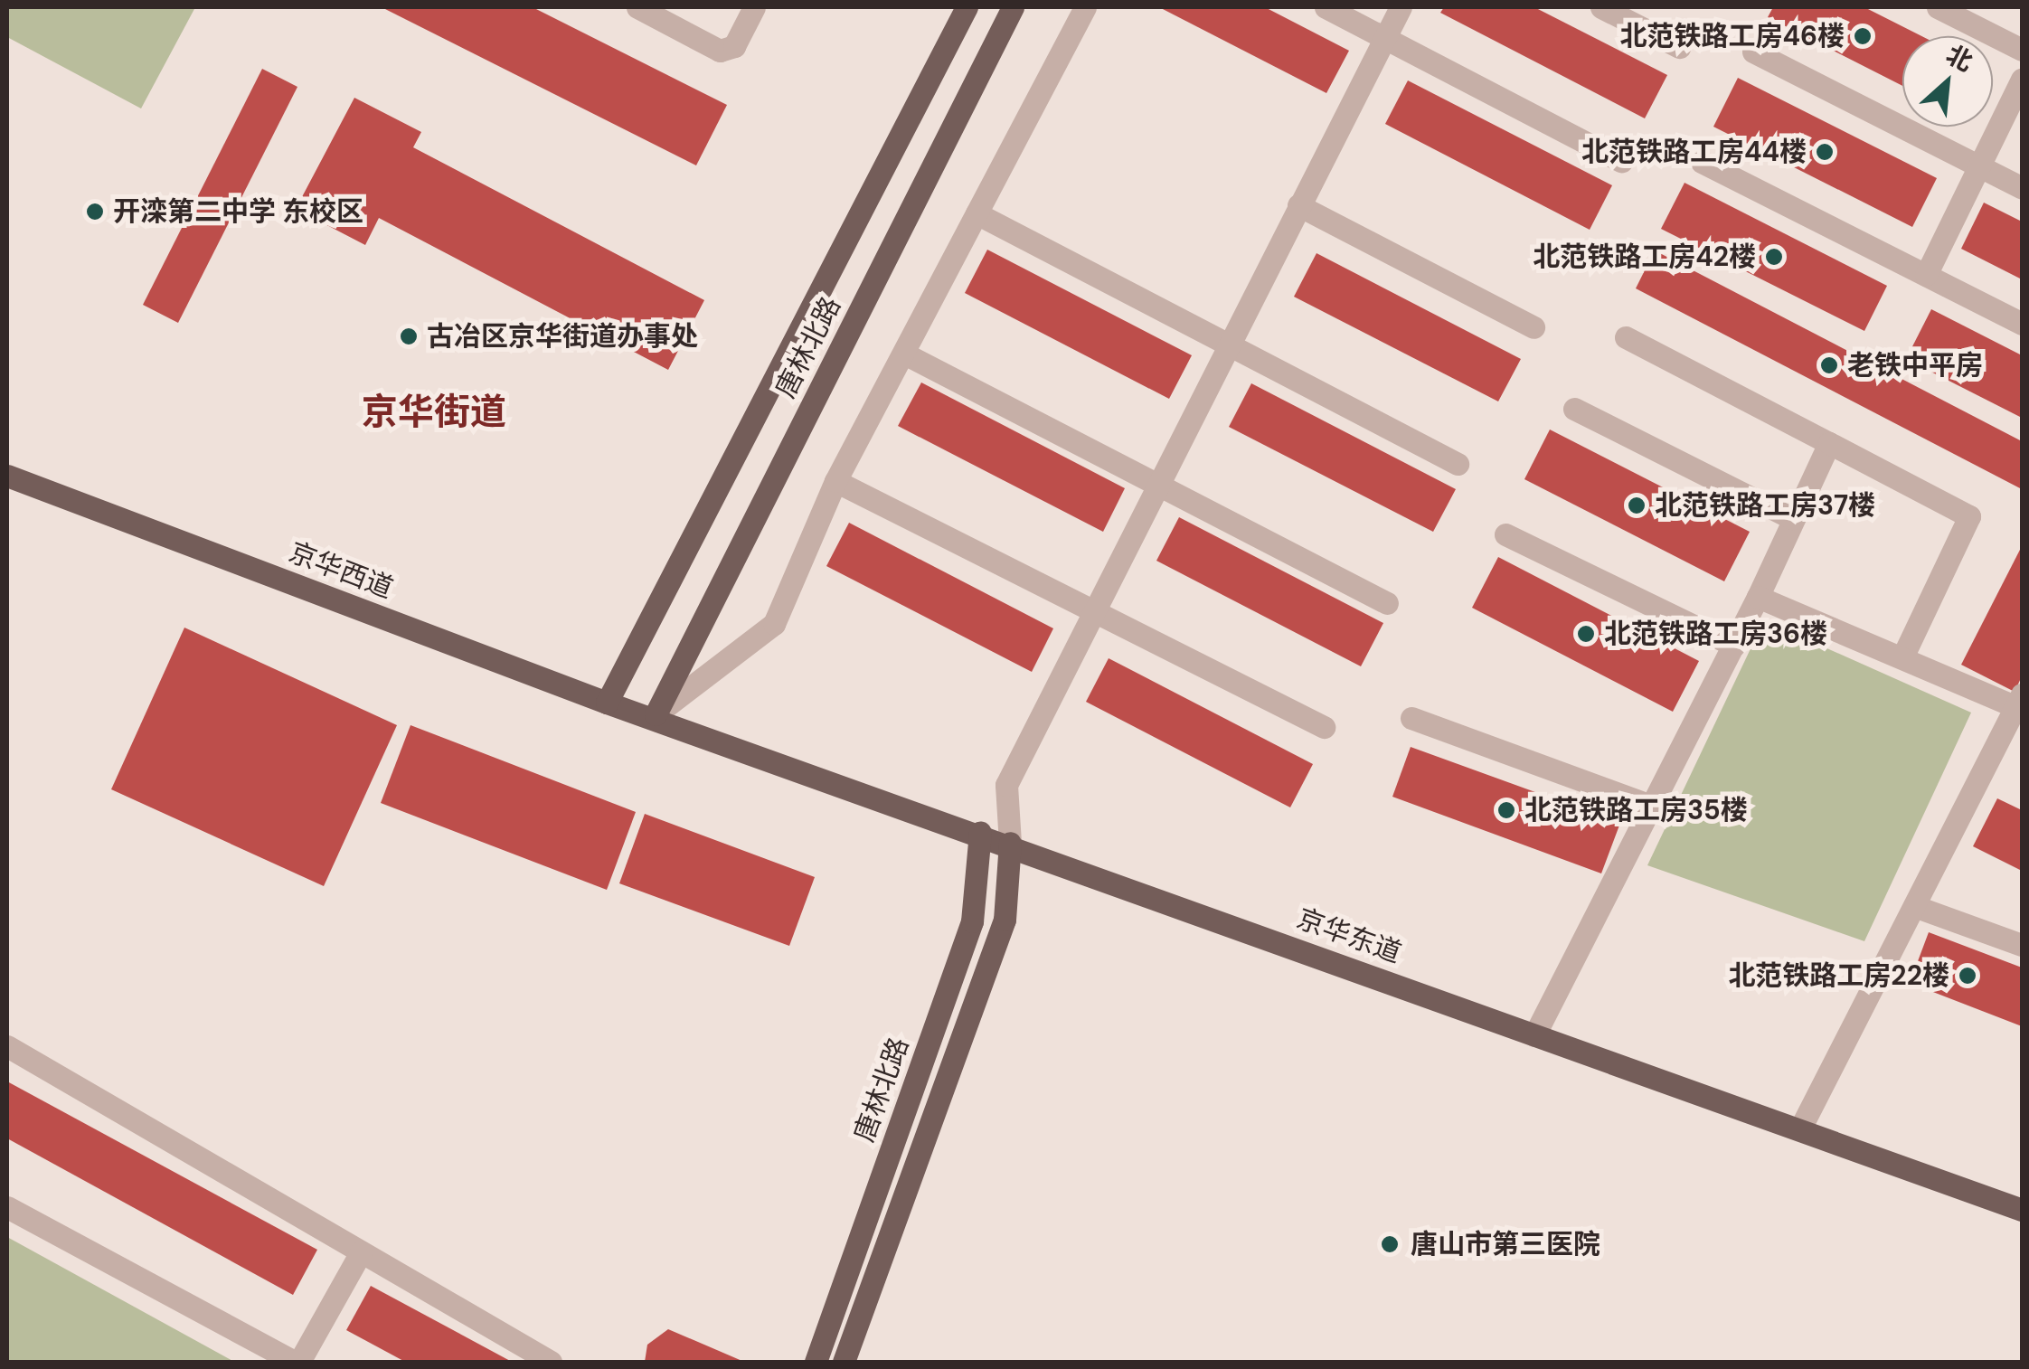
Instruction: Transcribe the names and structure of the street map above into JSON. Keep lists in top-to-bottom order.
{
  "streets": {
    "main road": ["唐林北路", "京华西道", "京华东道"]
  },
  "crossings": [
    ["唐林北路", "京华西道"],
    ["唐林北路", "京华东道"],
    ["京华西道", "京华东道"]
  ],
  "districts": ["京华街道"],
  "places": [
    "北范铁路工房46楼",
    "北范铁路工房44楼",
    "开滦第二中学 东校区",
    "北范铁路工房42楼",
    "古冶区京华街道办事处",
    "老铁中平房",
    "北范铁路工房37楼",
    "北范铁路工房36楼",
    "北范铁路工房35楼",
    "北范铁路工房22楼",
    "唐山市第三医院"
  ],
  "north": "top right"
}
